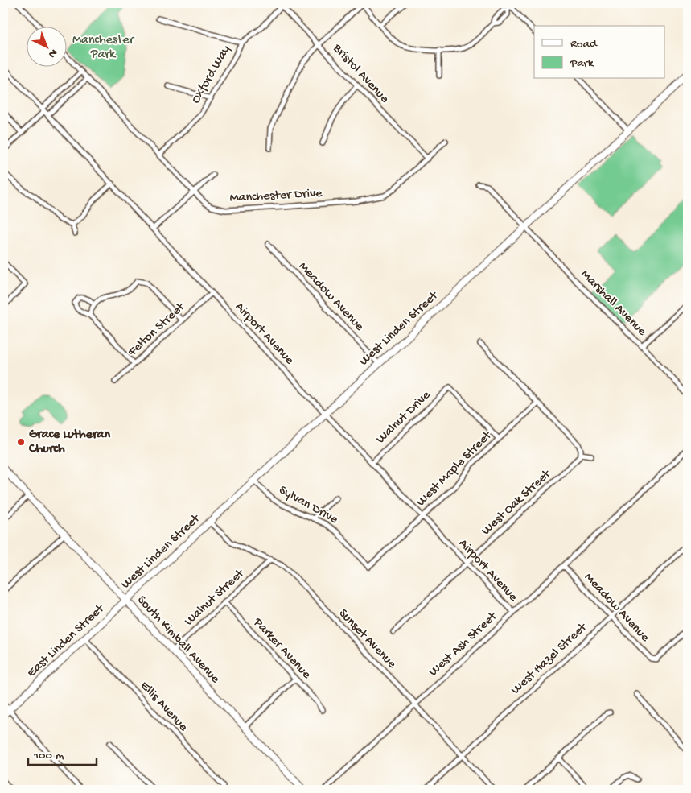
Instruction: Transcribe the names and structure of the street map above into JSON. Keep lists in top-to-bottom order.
{
  "streets": {
    "street": [
      "Bristol Avenue",
      "Oxford Way",
      "Manchester Drive",
      "Meadow Avenue",
      "Marshall Avenue",
      "West Linden Street",
      "Felton Street",
      "Airport Avenue",
      "Walnut Drive",
      "West Maple Street",
      "West Oak Street",
      "Sylvan Drive",
      "Walnut Street",
      "Sunset Avenue",
      "South Kimball Avenue",
      "East Linden Street",
      "West Ash Street",
      "Parker Avenue",
      "West Hazel Street",
      "Ellis Avenue"
    ]
  },
  "crossings": [
    ["Bristol Avenue", "Oxford Way"],
    ["Bristol Avenue", "Manchester Drive"],
    ["Oxford Way", "Manchester Drive"],
    ["Meadow Avenue", "West Linden Street"],
    ["Meadow Avenue", "West Ash Street"],
    ["Meadow Avenue", "West Hazel Street"],
    ["Marshall Avenue", "West Linden Street"],
    ["West Linden Street", "Airport Avenue"],
    ["West Linden Street", "Sylvan Drive"],
    ["West Linden Street", "Sunset Avenue"],
    ["West Linden Street", "South Kimball Avenue"],
    ["West Linden Street", "East Linden Street"],
    ["Felton Street", "Airport Avenue"],
    ["Airport Avenue", "Walnut Drive"],
    ["Airport Avenue", "West Maple Street"],
    ["Airport Avenue", "West Oak Street"],
    ["Airport Avenue", "West Ash Street"],
    ["Walnut Drive", "West Maple Street"],
    ["West Maple Street", "Sylvan Drive"],
    ["Walnut Street", "Sunset Avenue"],
    ["Walnut Street", "South Kimball Avenue"],
    ["Walnut Street", "Parker Avenue"],
    ["Sunset Avenue", "West Ash Street"],
    ["Sunset Avenue", "West Hazel Street"],
    ["South Kimball Avenue", "East Linden Street"],
    ["East Linden Street", "Ellis Avenue"]
  ],
  "parks": ["Manchester Park"],
  "places": ["Grace Lutheran Church"],
  "legend": ["Road", "Park"],
  "scale_bar": "100 m",
  "north": "bottom right"
}
